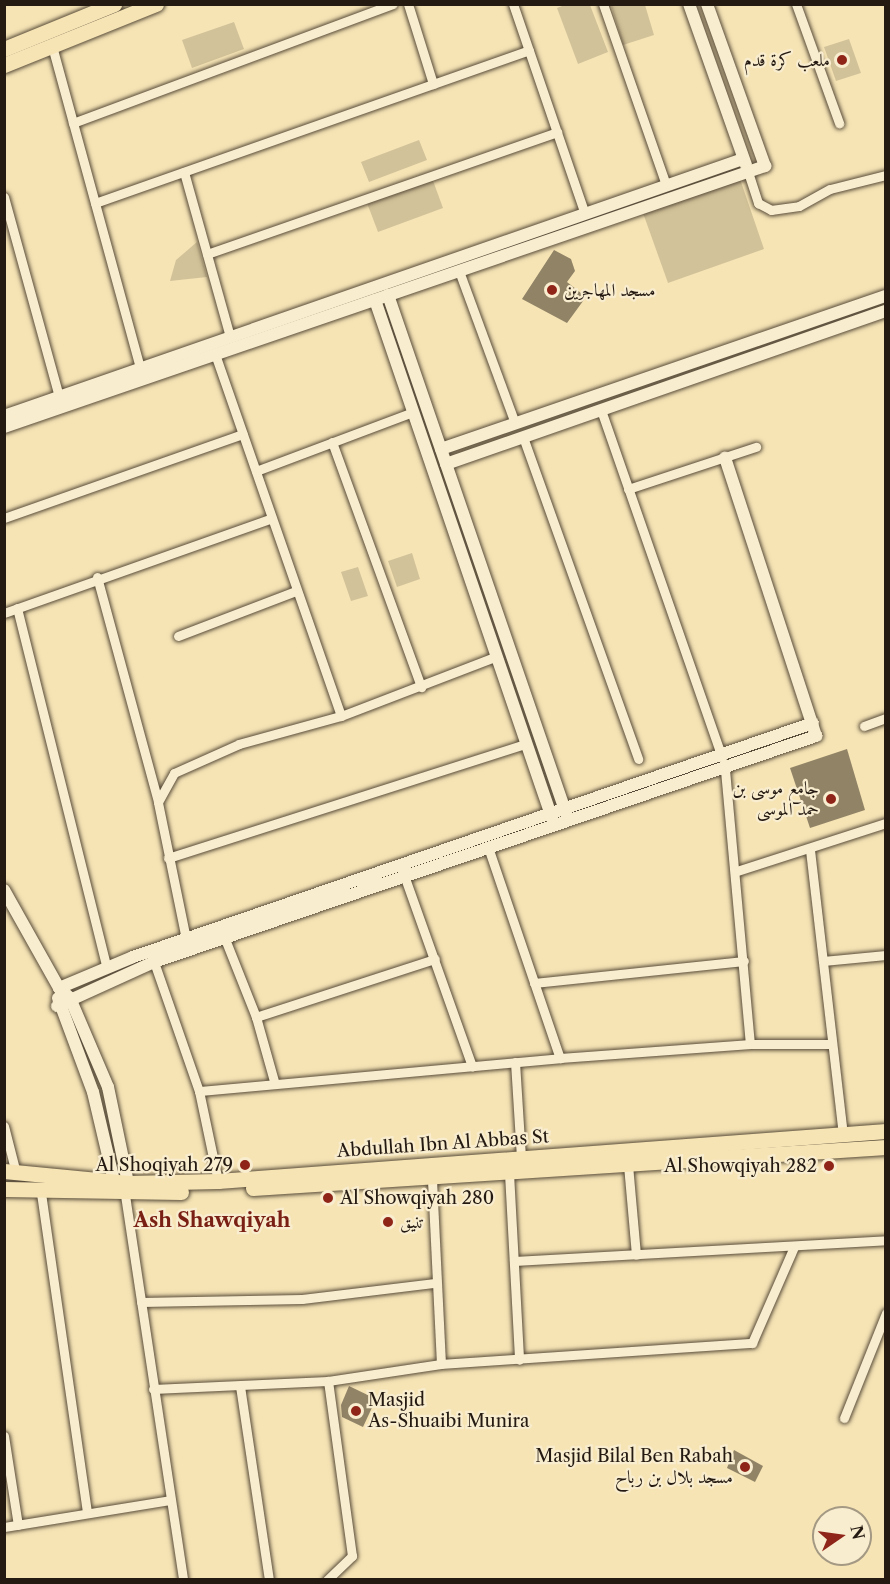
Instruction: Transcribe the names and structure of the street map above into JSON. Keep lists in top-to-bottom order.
{
  "streets": {
    "main road": ["Abdullah Ibn Al Abbas St"]
  },
  "districts": ["Ash Shawqiyah"],
  "places": [
    "ملعب كرة قدم",
    "مسجد المهاجرين",
    "جامع موسى بن حمد الموسى",
    "Al Shoqiyah 279",
    "Al Showqiyah 282",
    "Al Showqiyah 280",
    "تنيق",
    "Masjid As-Shuaibi Munira",
    "Masjid Bilal Ben Rabah مسجد بلال بن رباح"
  ],
  "north": "right"
}
